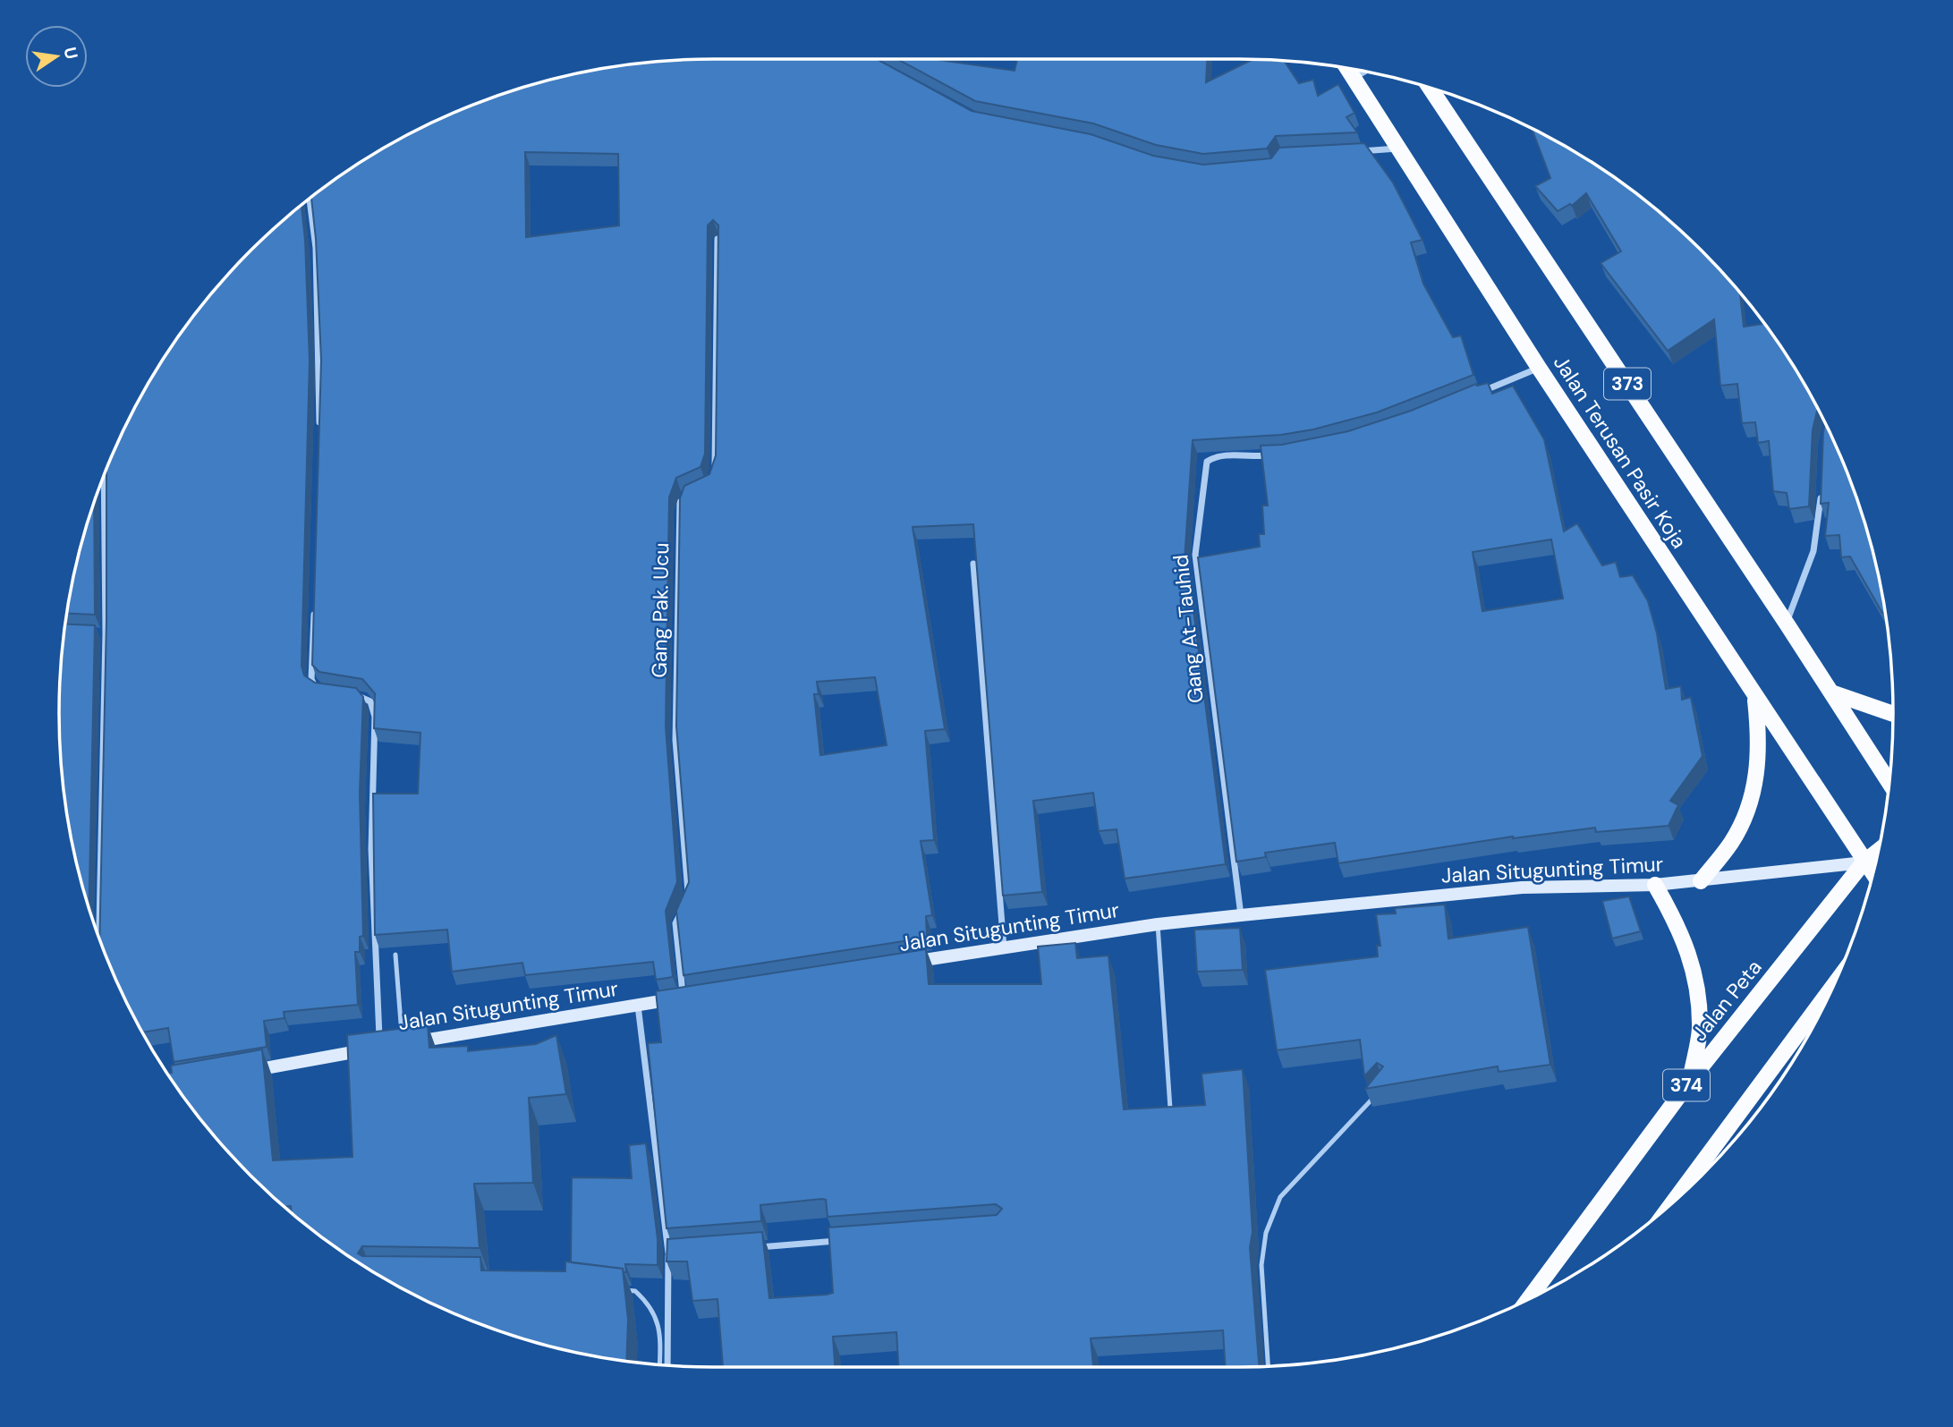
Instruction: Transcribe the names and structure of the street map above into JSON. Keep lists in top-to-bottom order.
{
  "streets": {
    "main road": [
      "373",
      "Jalan Terusan Pasir Koja",
      "Jalan Peta",
      "374"
    ],
    "street": ["Gang Pak. Ucu", "Gang At-Tauhid", "Jalan Situgunting Timur"]
  },
  "crossings": [
    ["Jalan Terusan Pasir Koja", "Jalan Situgunting Timur"],
    ["Jalan Terusan Pasir Koja", "Jalan Peta"],
    ["Gang Pak. Ucu", "Jalan Situgunting Timur"],
    ["Gang At-Tauhid", "Jalan Situgunting Timur"],
    ["Jalan Situgunting Timur", "Jalan Peta"]
  ],
  "north": "right"
}
